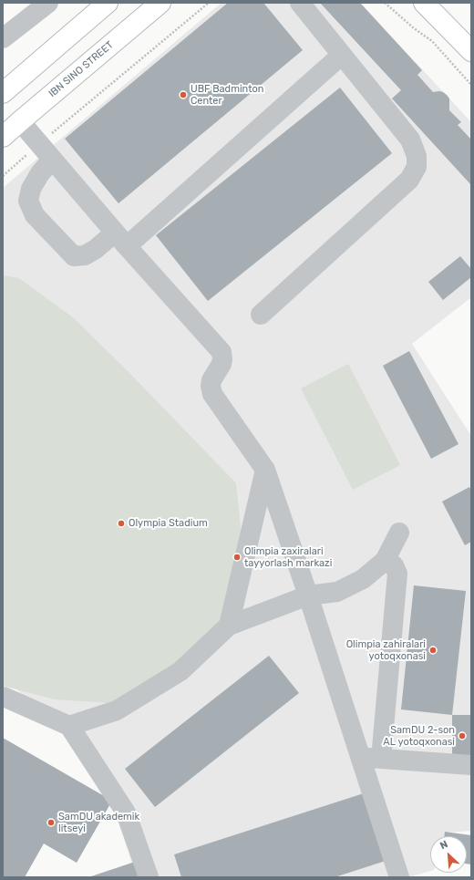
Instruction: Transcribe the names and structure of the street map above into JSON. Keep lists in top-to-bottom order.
{
  "streets": {
    "main road": ["IBN SINO STREET"]
  },
  "places": [
    "UBF Badminton Center",
    "Olympia Stadium",
    "Olimpia zaxiralari tayyorlash markazi",
    "Olimpia zahiralari yotoqxonasi",
    "SamDU 2-son AL yotoqxonasi",
    "SamDU akademik litseyi"
  ],
  "north": "top left"
}
